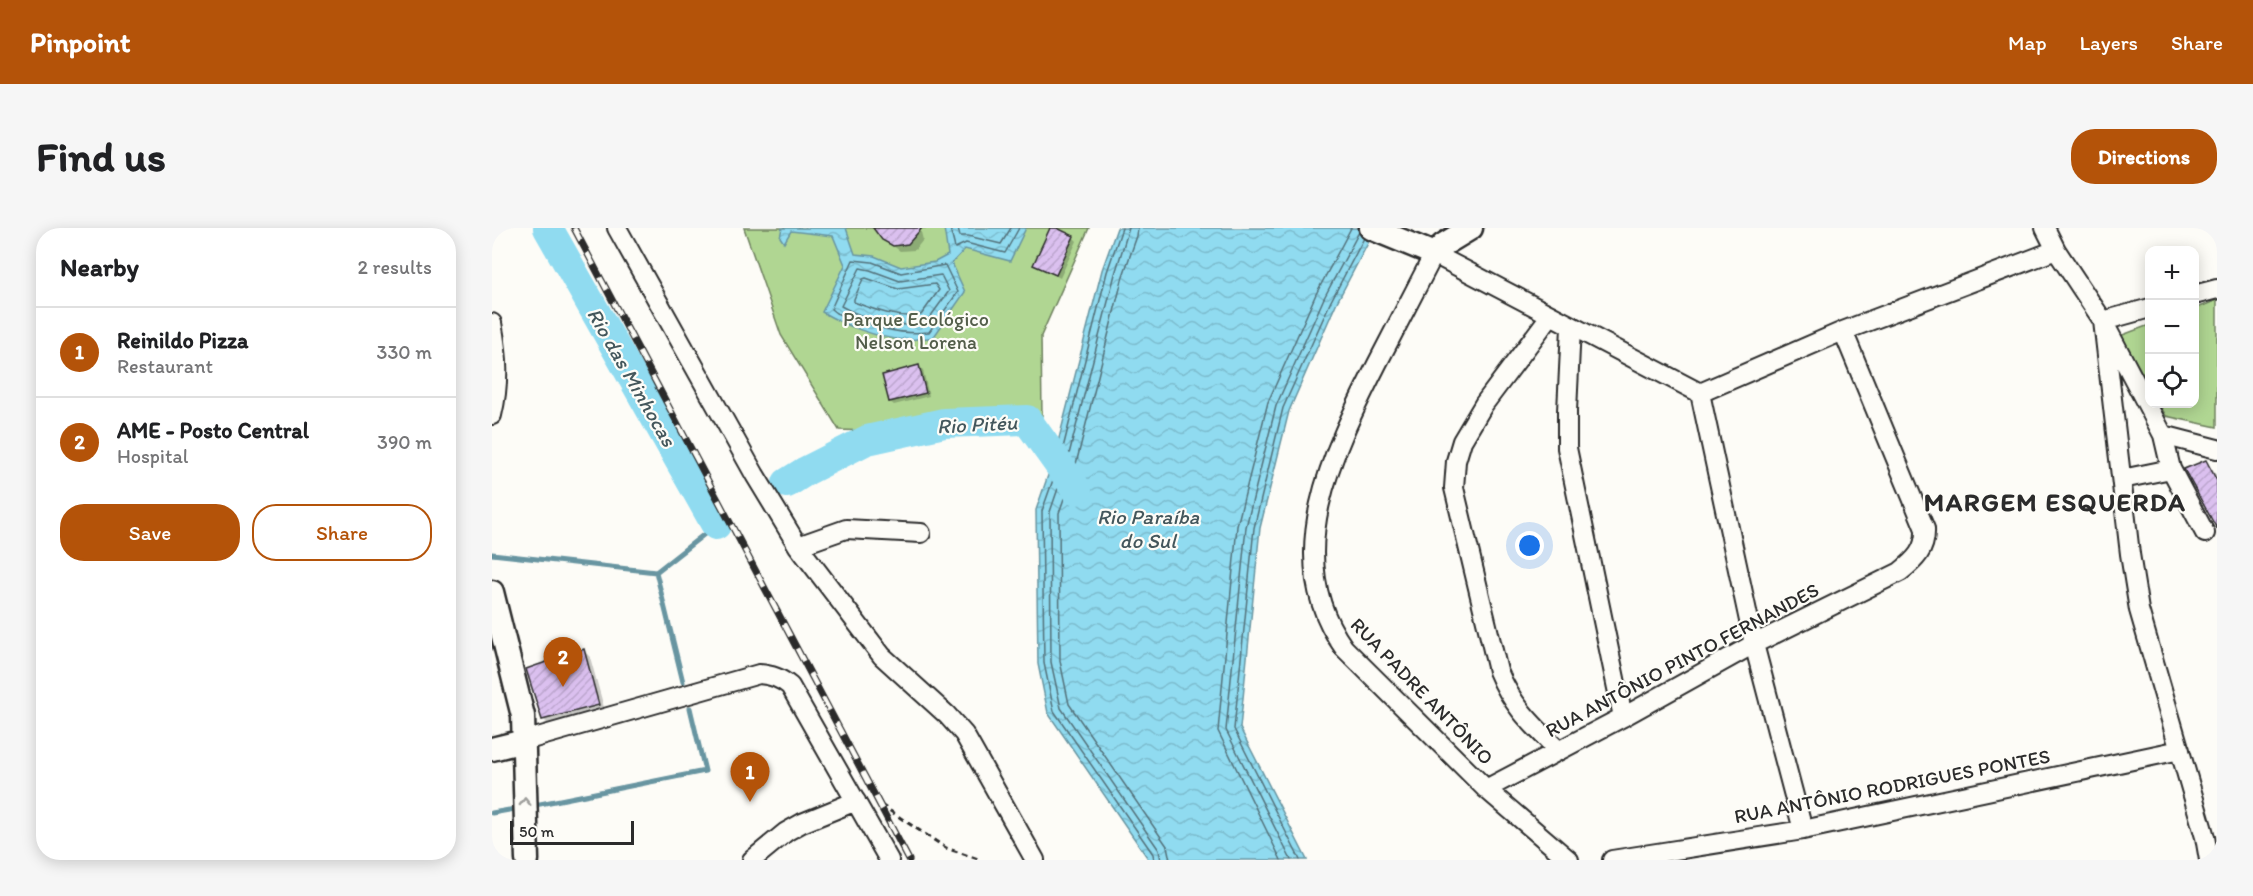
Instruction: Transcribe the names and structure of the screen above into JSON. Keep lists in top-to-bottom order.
{
  "streets": {
    "street": ["RUA ANTÔNIO PINTO FERNANDES", "RUA PADRE ANTÔNIO", "RUA ANTÔNIO RODRIGUES PONTES"]
  },
  "crossings": [
    ["RUA ANTÔNIO PINTO FERNANDES", "RUA PADRE ANTÔNIO"]
  ],
  "districts": ["MARGEM ESQUERDA"],
  "water": ["Rio das Minhocas", "Rio Pitéu", "Rio Paraíba do Sul"],
  "parks": ["Parque Ecológico Nelson Lorena"],
  "scale_bar": "50 m",
  "page": {
    "header": "Pinpoint",
    "nav": ["Map", "Layers", "Share"],
    "buttons": [
      "Directions",
      ["Save", "Share"]
    ],
    "title": "Find us",
    "heading": ["Nearby", "2 results"],
    "map_buttons": ["+", "−"],
    "list": [
      {
        "mark": "1",
        "name": "Reinildo Pizza",
        "note": "Restaurant",
        "value": "330 m"
      },
      {
        "mark": "2",
        "name": "AME - Posto Central",
        "note": "Hospital",
        "value": "390 m"
      }
    ],
    "pins": ["2", "1"],
    "scale": "50 m"
  }
}
